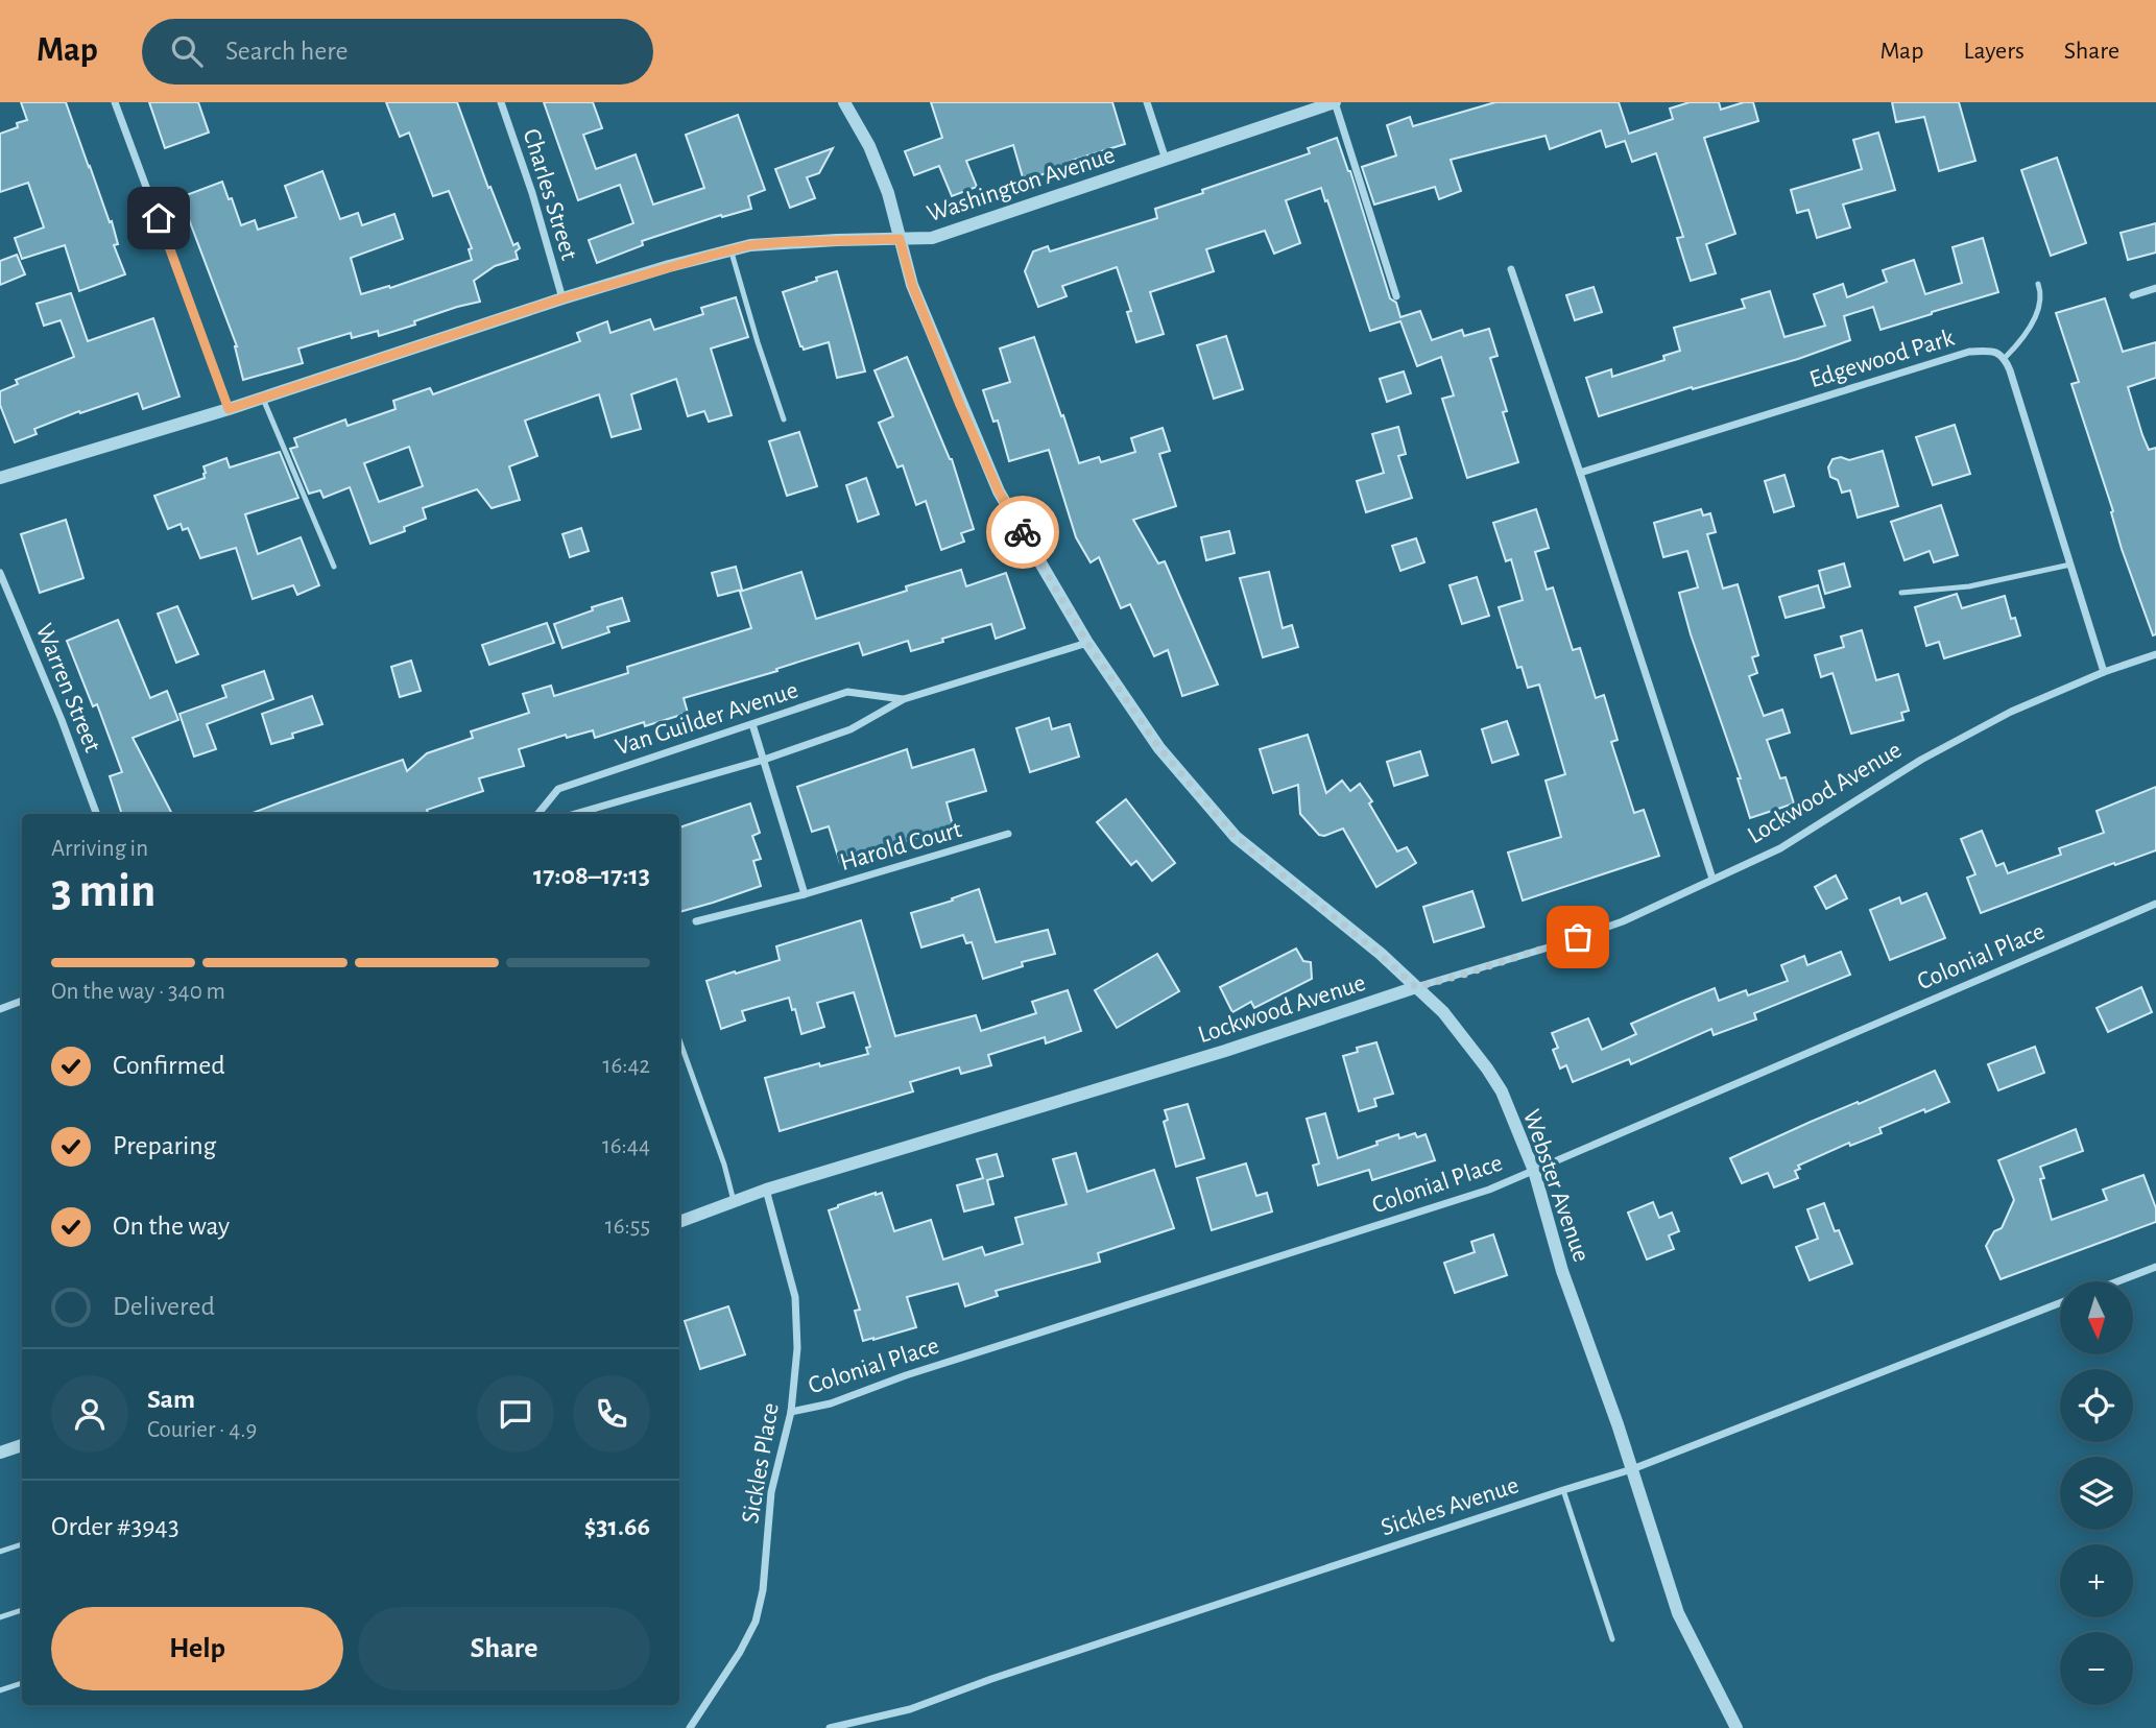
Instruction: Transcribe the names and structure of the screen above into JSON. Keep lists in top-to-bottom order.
{
  "streets": {
    "street": [
      "Washington Avenue",
      "Charles Street",
      "Edgewood Park",
      "Warren Street",
      "Van Guilder Avenue",
      "Lockwood Avenue",
      "Harold Court",
      "Colonial Place",
      "Webster Avenue",
      "Sickles Place",
      "Sickles Avenue"
    ]
  },
  "crossings": [
    ["Washington Avenue", "Charles Street"],
    ["Washington Avenue", "Webster Avenue"],
    ["Van Guilder Avenue", "Webster Avenue"],
    ["Lockwood Avenue", "Webster Avenue"],
    ["Lockwood Avenue", "Sickles Place"],
    ["Colonial Place", "Webster Avenue"],
    ["Colonial Place", "Sickles Place"],
    ["Webster Avenue", "Sickles Avenue"]
  ],
  "north": "bottom",
  "page": {
    "header": "Map",
    "search": "Search here",
    "nav": ["Map", "Layers", "Share"],
    "heading": ["3 min", "Arriving in", "17:08–17:13"],
    "panel": [
      "Sam",
      "Courier · 4.9",
      "Order #3943",
      "$31.66"
    ],
    "bar": "On the way · 340 m",
    "list": [
      ["Confirmed", "16:42"],
      ["Preparing", "16:44"],
      ["On the way", "16:55"],
      "Delivered"
    ],
    "map_buttons": ["+", "−"],
    "buttons": ["Help", "Share"]
  }
}
